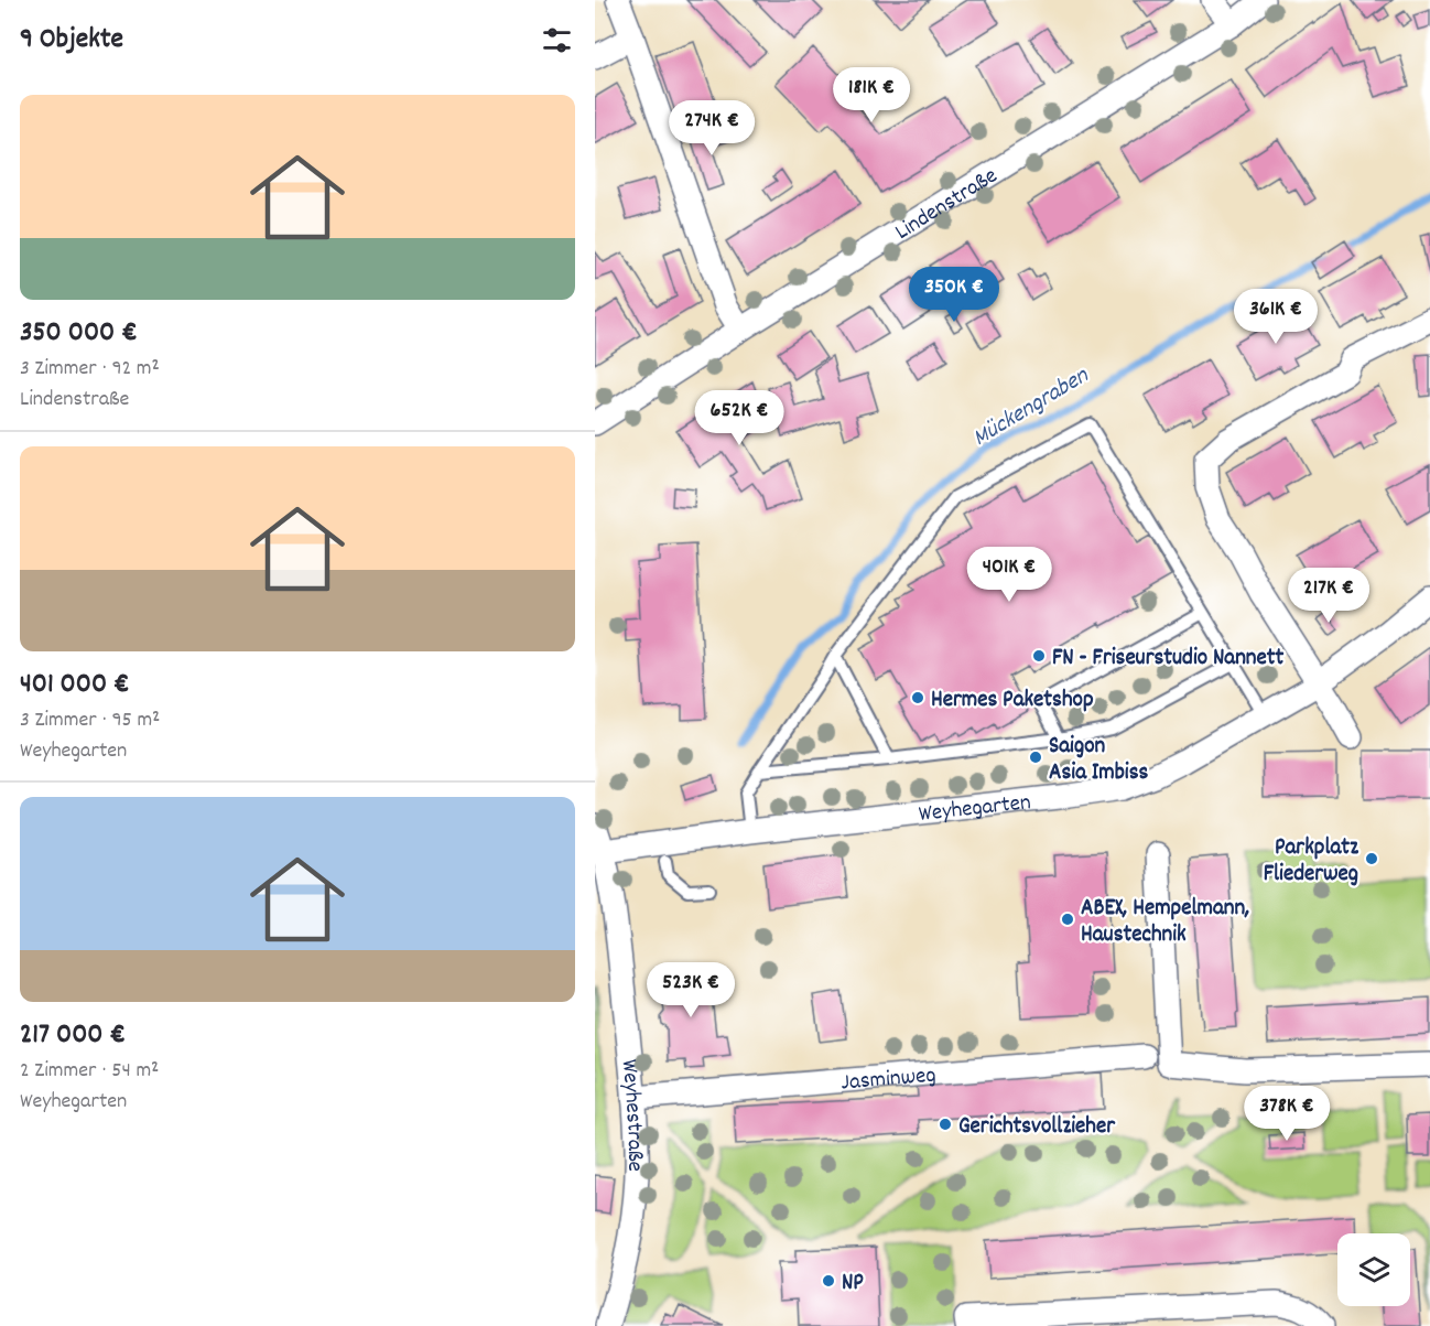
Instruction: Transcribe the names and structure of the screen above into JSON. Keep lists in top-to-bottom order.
{
  "streets": {
    "street": [
      "Lindenstraße",
      "Weyhegarten",
      "Jasminweg",
      "Weyhestraße"
    ]
  },
  "crossings": [
    ["Weyhegarten", "Weyhestraße"],
    ["Jasminweg", "Weyhestraße"]
  ],
  "water": ["Mückengraben"],
  "places": [
    "FN - Friseurstudio Nannett",
    "Hermes Paketshop",
    "Saigon Asia Imbiss",
    "Parkplatz Fliederweg",
    "ABEX, Hempelmann, Haustechnik",
    "Gerichtsvollzieher",
    "NP"
  ],
  "page": {
    "heading": "9 Objekte",
    "price": [
      "181K €",
      "274K €",
      "350K €",
      "361K €",
      "652K €",
      "401K €",
      "217K €",
      "523K €",
      "378K €"
    ],
    "list": [
      {
        "name": "350 000 €",
        "note": "3 Zimmer · 92 m² · Lindenstraße"
      },
      {
        "name": "401 000 €",
        "note": "3 Zimmer · 95 m² · Weyhegarten"
      },
      {
        "name": "217 000 €",
        "note": "2 Zimmer · 54 m² · Weyhegarten"
      }
    ]
  }
}
